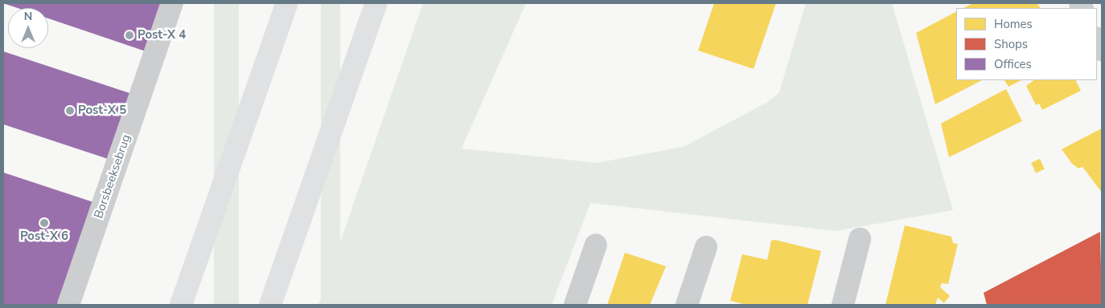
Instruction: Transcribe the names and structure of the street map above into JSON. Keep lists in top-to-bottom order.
{
  "streets": {
    "street": ["Borsbeeksebrug"]
  },
  "places": ["Post-X 4", "Post-X 5", "Post-X 6"],
  "legend": ["Homes", "Shops", "Offices"],
  "north": "top"
}
